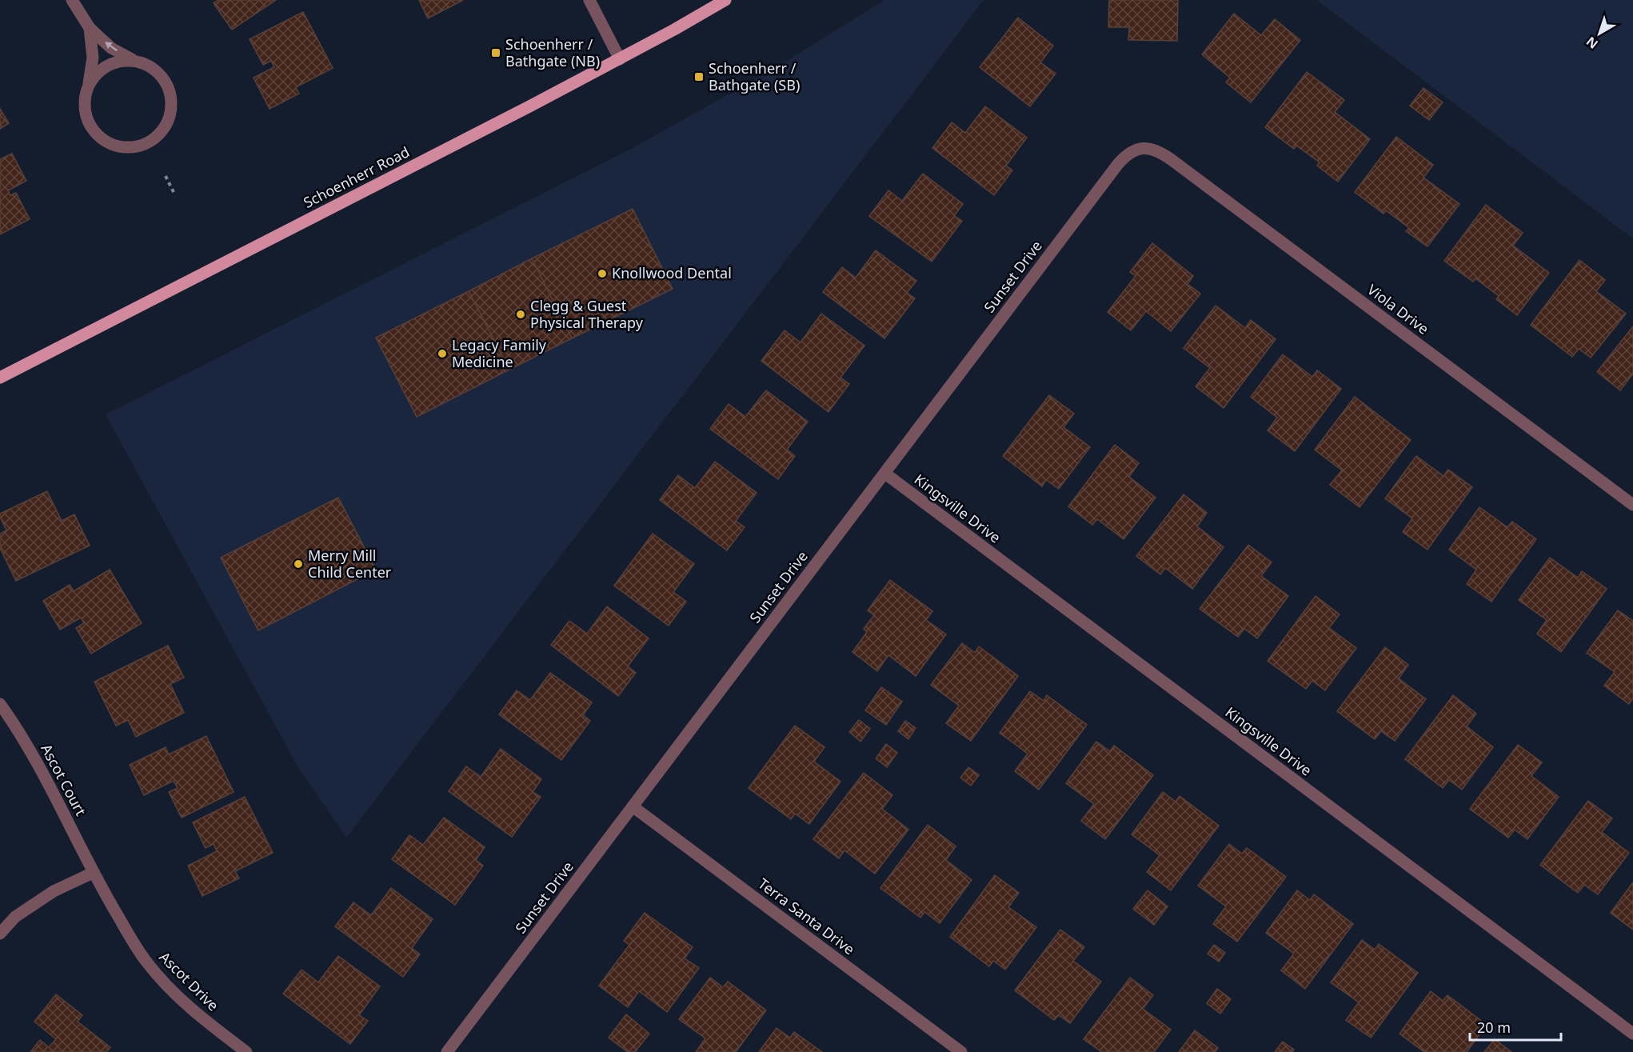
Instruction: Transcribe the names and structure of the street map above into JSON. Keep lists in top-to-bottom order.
{
  "streets": {
    "main road": ["Schoenherr Road"],
    "street": [
      "Sunset Drive",
      "Viola Drive",
      "Kingsville Drive",
      "Ascot Court",
      "Terra Santa Drive",
      "Ascot Drive"
    ]
  },
  "crossings": [
    ["Sunset Drive", "Viola Drive"],
    ["Sunset Drive", "Kingsville Drive"],
    ["Sunset Drive", "Terra Santa Drive"],
    ["Ascot Court", "Ascot Drive"]
  ],
  "places": {
    "transit": ["Schoenherr / Bathgate (NB)", "Schoenherr / Bathgate (SB)"],
    "other": [
      "Knollwood Dental",
      "Clegg & Guest Physical Therapy",
      "Legacy Family Medicine",
      "Merry Mill Child Center"
    ]
  },
  "scale_bar": "20 m",
  "north": "bottom left"
}
